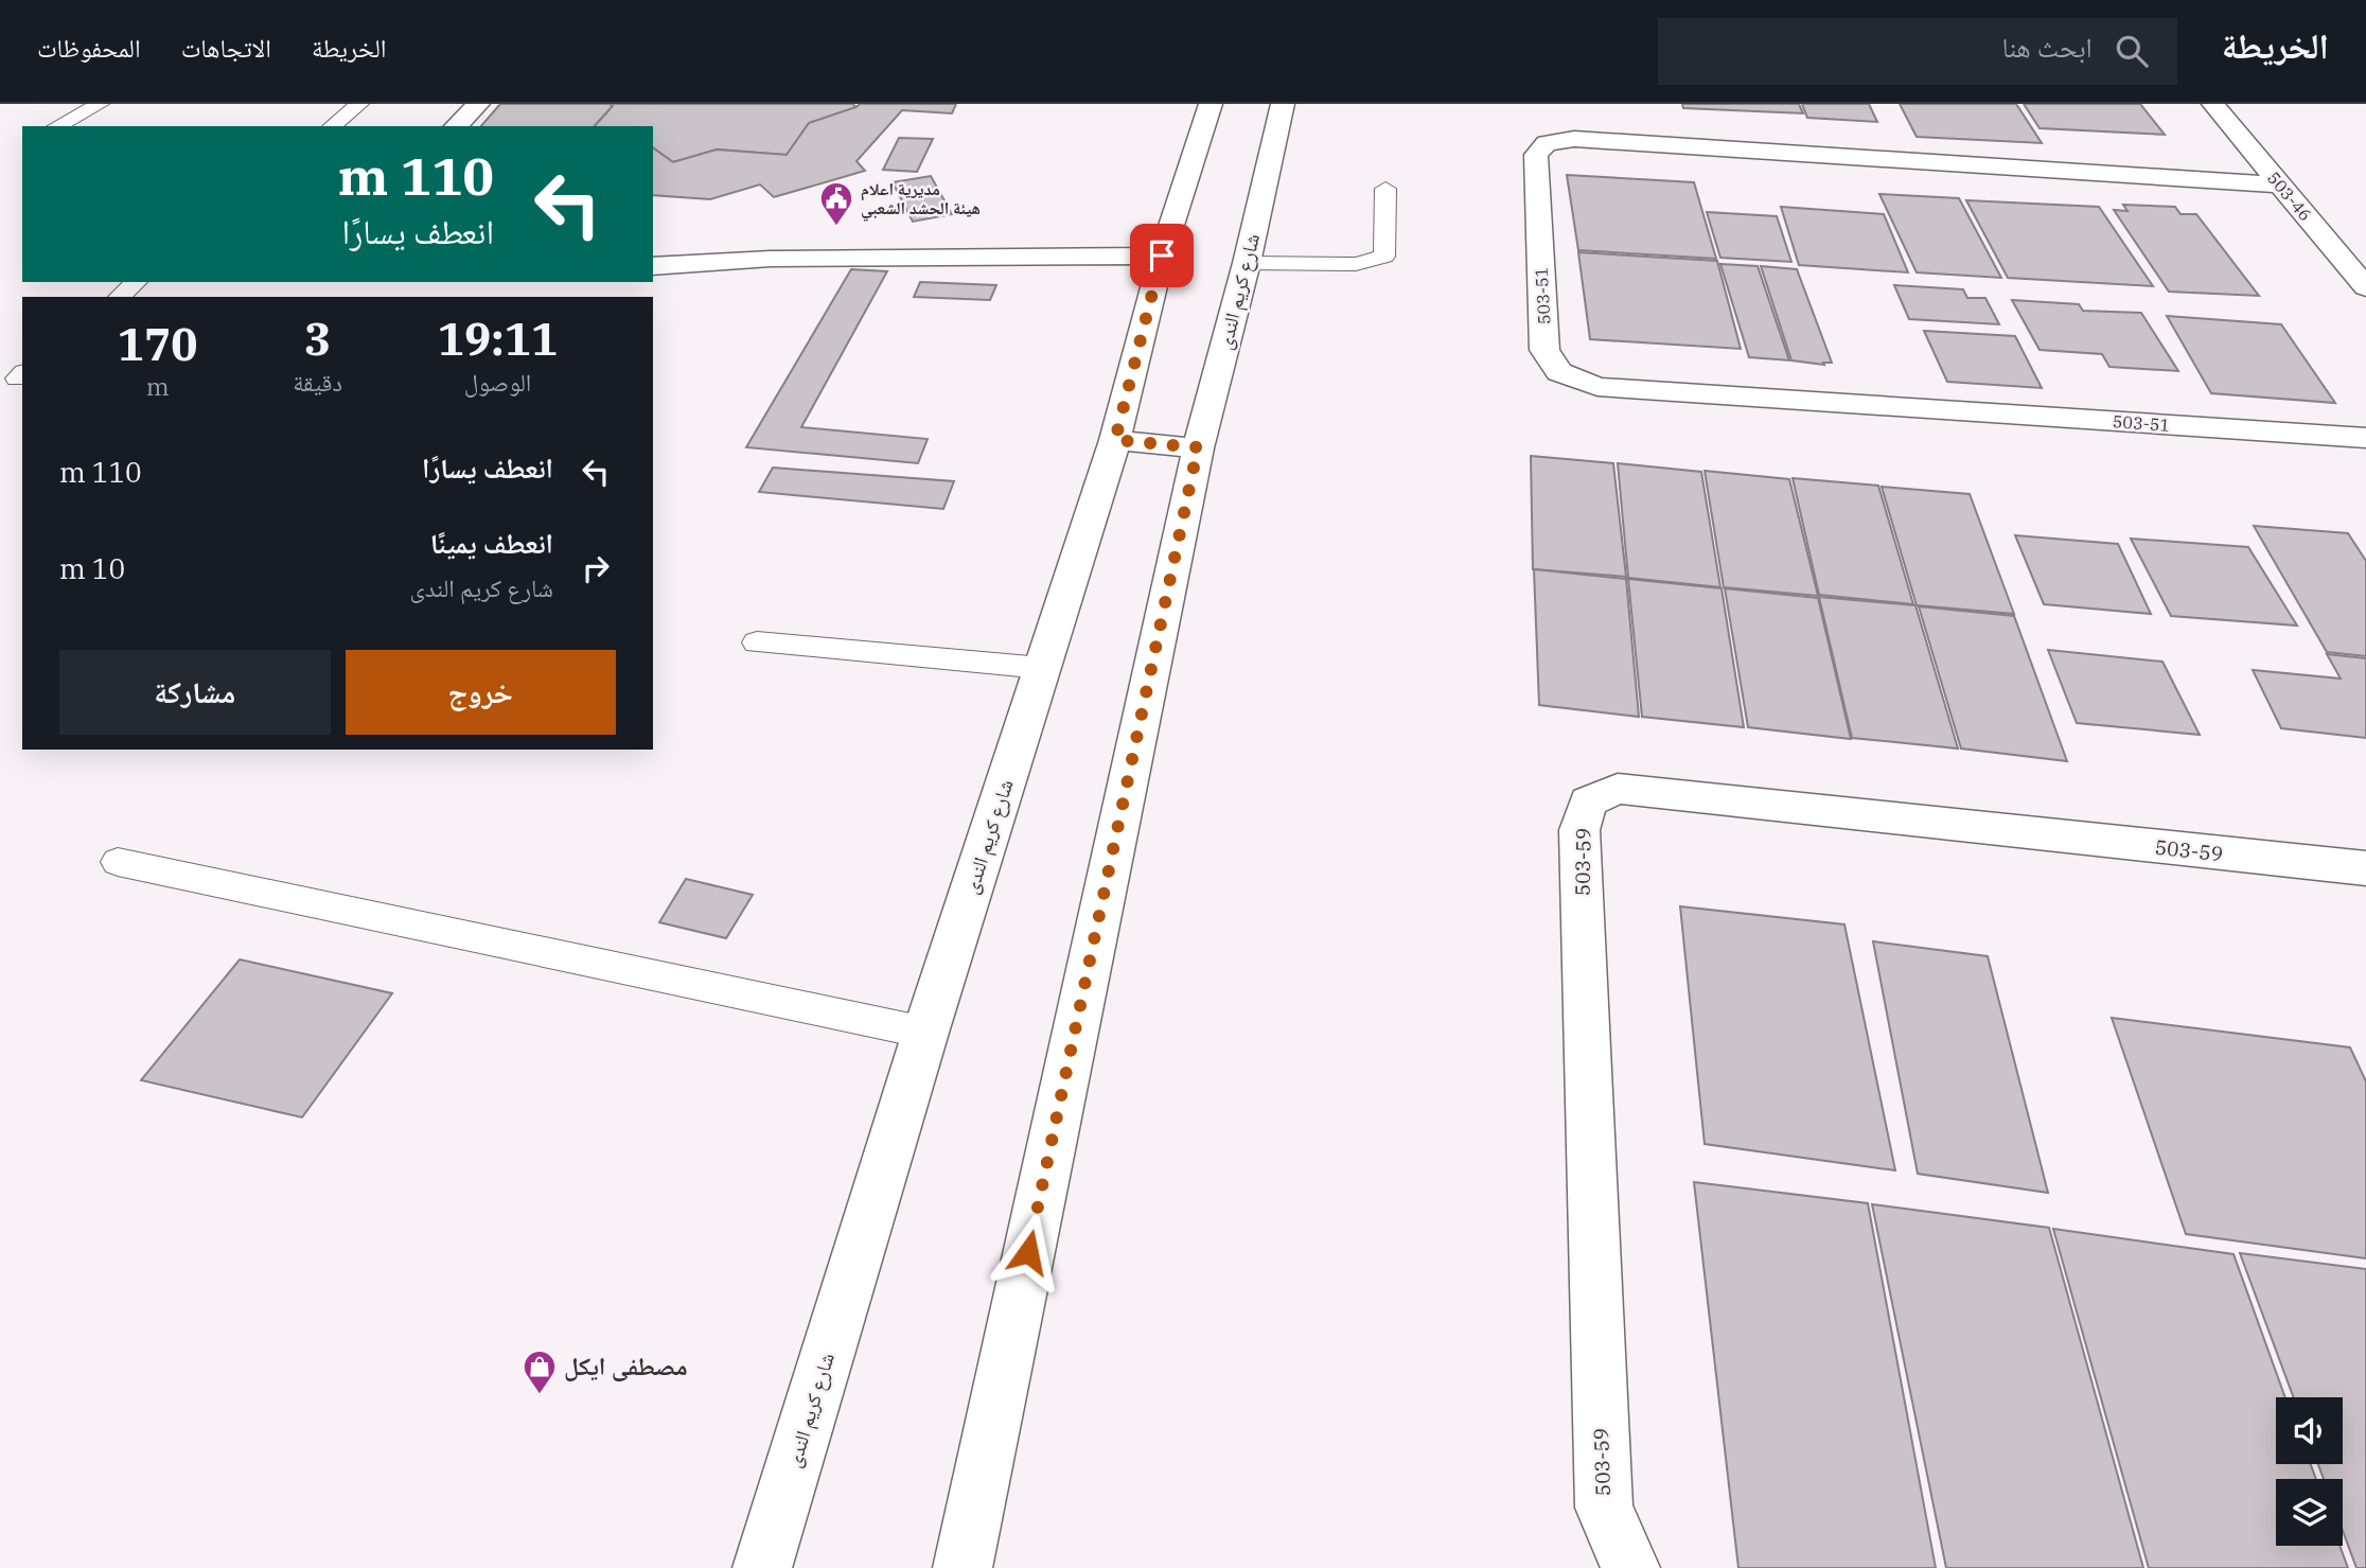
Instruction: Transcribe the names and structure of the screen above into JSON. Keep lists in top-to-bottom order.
{
  "streets": {
    "street": [
      "503-46",
      "شارع كريم الندى",
      "503-51",
      "503-59"
    ]
  },
  "crossings": [
    ["503-46", "503-51"]
  ],
  "places": {
    "public building": ["مديرية اعلام هيئة الحشد الشعبي"],
    "shop": ["مصطفى ايكل"]
  },
  "page": {
    "header": "الخريطة",
    "search": "ابحث هنا",
    "nav": ["الخريطة", "الاتجاهات", "المحفوظات"],
    "turn": ["110 m", "انعطف يسارًا"],
    "eta": [
      "19:11",
      "الوصول",
      "3",
      "دقيقة",
      "170",
      "m"
    ],
    "list": [
      {
        "name": "انعطف يسارًا",
        "value": "110 m"
      },
      {
        "name": "انعطف يمينًا",
        "note": "شارع كريم الندى",
        "value": "10 m"
      }
    ],
    "buttons": ["خروج", "مشاركة"]
  }
}
